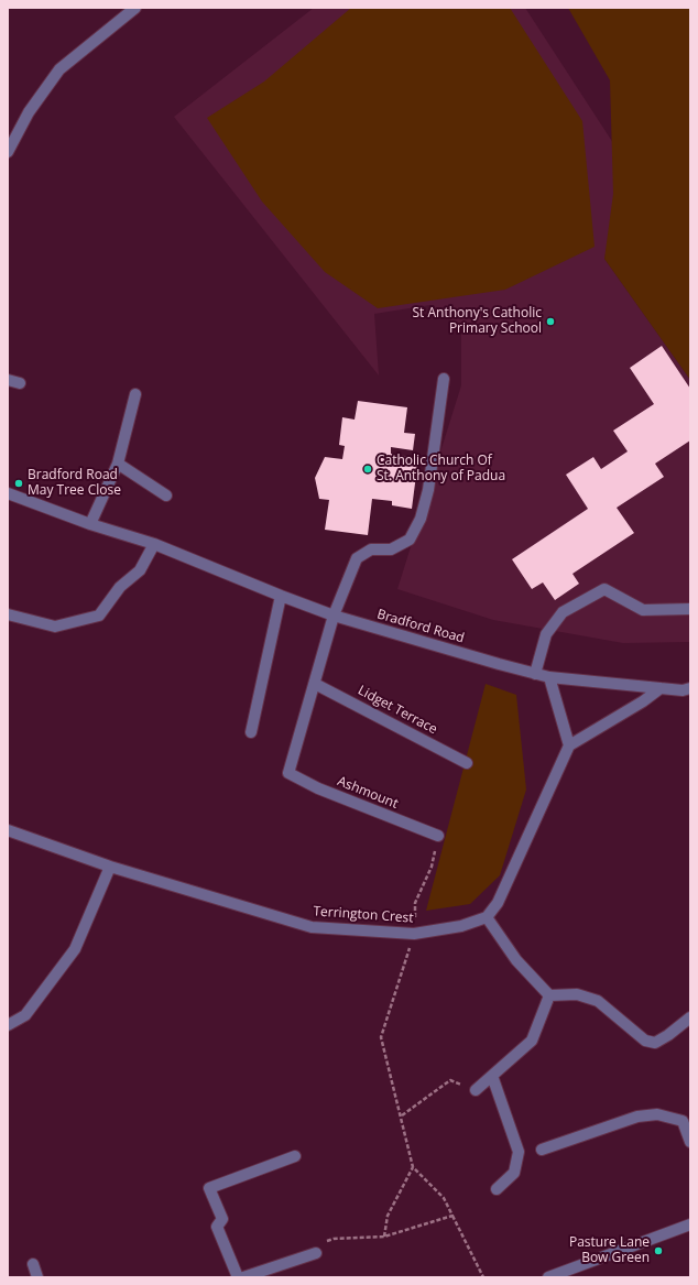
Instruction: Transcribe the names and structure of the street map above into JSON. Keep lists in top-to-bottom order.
{
  "streets": {
    "street": [
      "Bradford Road",
      "Lidget Terrace",
      "Ashmount",
      "Terrington Crest"
    ]
  },
  "crossings": [
    ["Lidget Terrace", "Ashmount"]
  ],
  "places": [
    "St Anthony's Catholic Primary School",
    "Catholic Church Of St. Anthony of Padua",
    "Bradford Road May Tree Close",
    "Pasture Lane Bow Green"
  ]
}
